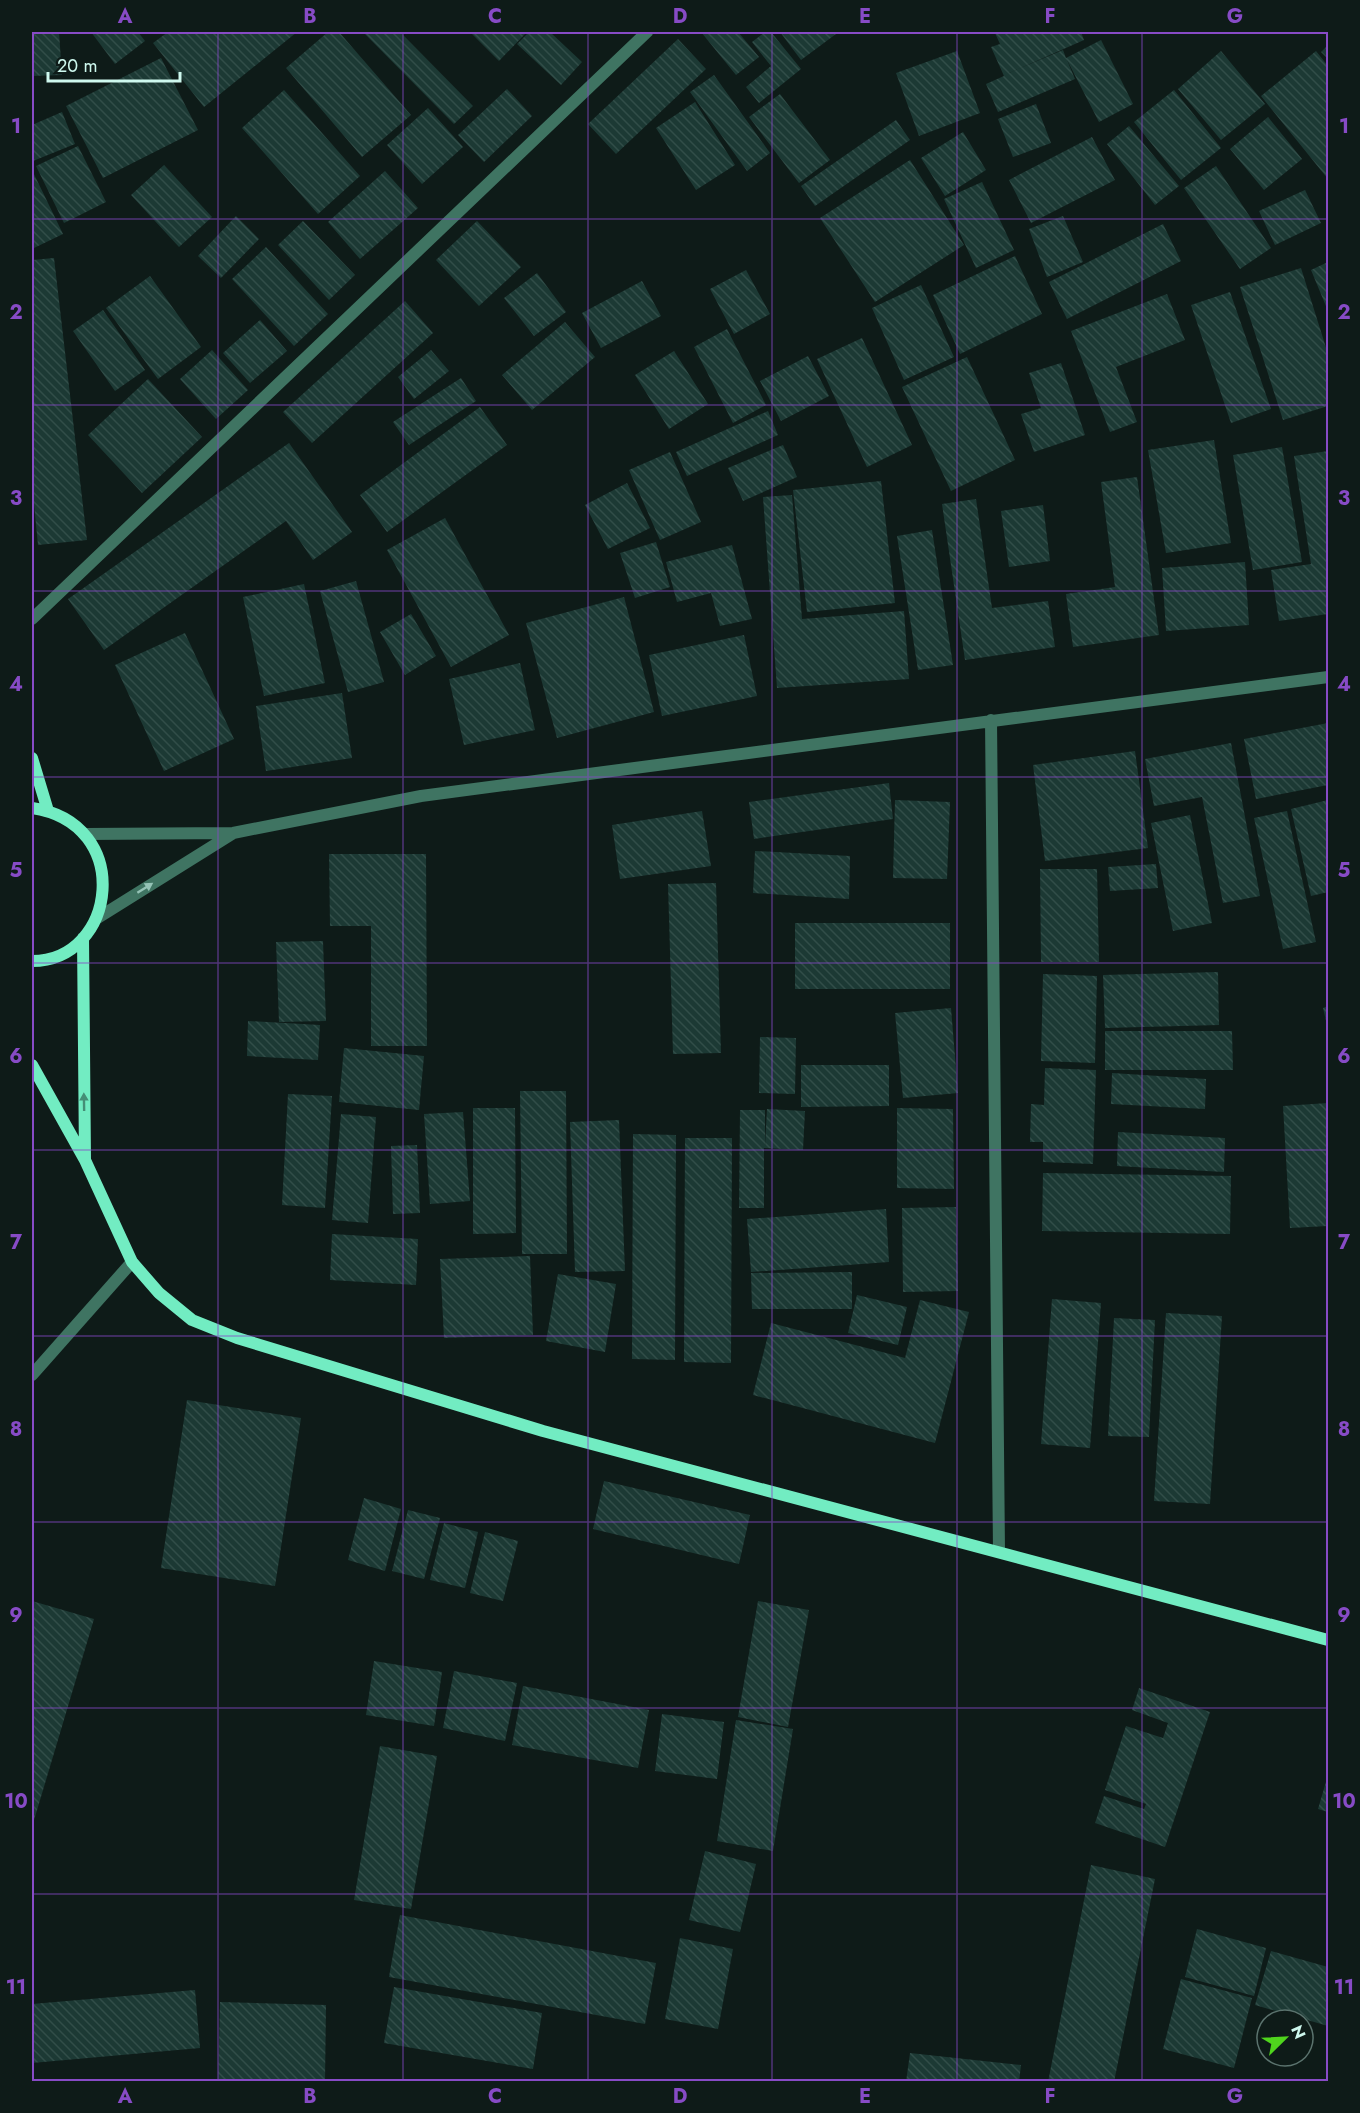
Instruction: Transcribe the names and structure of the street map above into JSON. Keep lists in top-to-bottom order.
{
  "scale_bar": "20 m",
  "north": "top right",
  "grid": {
    "columns": [
      "A",
      "B",
      "C",
      "D",
      "E",
      "F",
      "G"
    ],
    "rows": [
      "1",
      "2",
      "3",
      "4",
      "5",
      "6",
      "7",
      "8",
      "9",
      "10",
      "11"
    ]
  }
}
